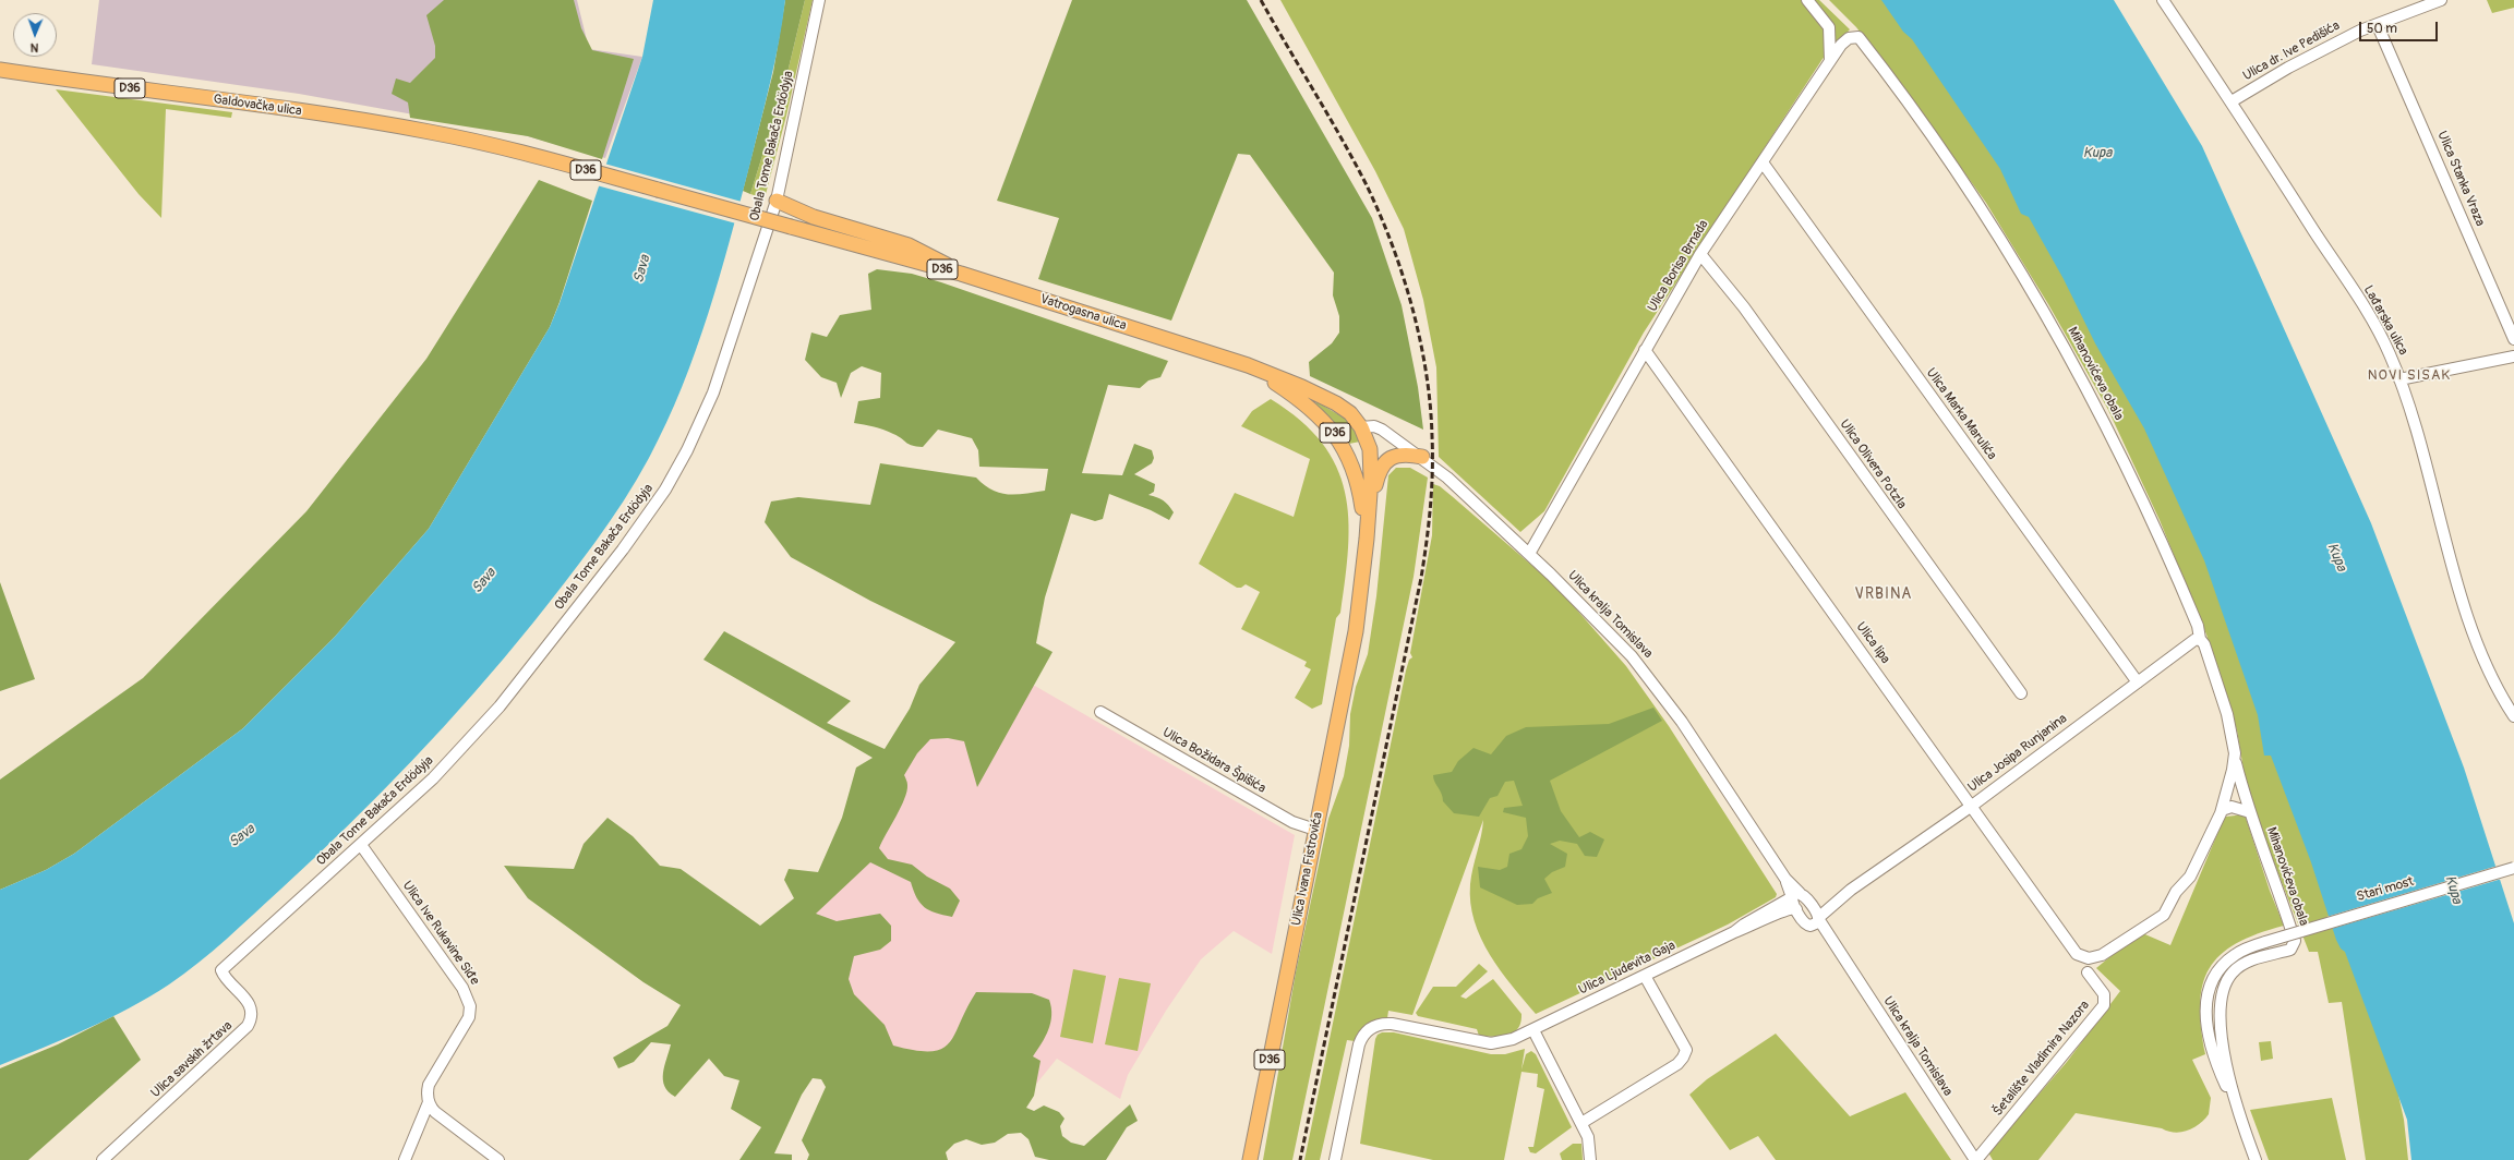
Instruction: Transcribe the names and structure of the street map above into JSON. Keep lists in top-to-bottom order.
{
  "streets": {
    "main road": [
      "D36",
      "Galdovačka ulica",
      "Vatrogasna ulica",
      "Ulica Ivana Fistrovića"
    ],
    "street": [
      "Ulica dr. Ive Pedišića",
      "Obala Tome Bakača Erdödyja",
      "Ulica Stanka Vraza",
      "Ulica Borisa Brnada",
      "Lađarska ulica",
      "Mihanovićeva obala",
      "Ulica Marka Marulića",
      "Ulica Olivera Potzla",
      "Ulica kralja Tomislava",
      "Ulica lipa",
      "Ulica Josipa Runjanina",
      "Ulica Božidara Špišića",
      "Stari most",
      "Ulica Ive Rukavine Siđe",
      "Ulica Ljudevita Gaja",
      "Šetalište Vladimira Nazora",
      "Ulica savskih žrtava"
    ]
  },
  "crossings": [
    ["Ulica dr. Ive Pedišića", "Lađarska ulica"],
    ["D36", "Vatrogasna ulica"],
    ["D36", "Ulica kralja Tomislava"],
    ["D36", "Ulica Ivana Fistrovića"],
    ["Galdovačka ulica", "Vatrogasna ulica"],
    ["Obala Tome Bakača Erdödyja", "Ulica Ive Rukavine Siđe"],
    ["Obala Tome Bakača Erdödyja", "Ulica savskih žrtava"],
    ["Ulica Borisa Brnada", "Mihanovićeva obala"],
    ["Ulica Borisa Brnada", "Ulica Marka Marulića"],
    ["Ulica Borisa Brnada", "Ulica Olivera Potzla"],
    ["Ulica Borisa Brnada", "Ulica kralja Tomislava"],
    ["Ulica Borisa Brnada", "Ulica lipa"],
    ["Vatrogasna ulica", "Ulica kralja Tomislava"],
    ["Mihanovićeva obala", "Ulica lipa"],
    ["Mihanovićeva obala", "Ulica Josipa Runjanina"],
    ["Mihanovićeva obala", "Stari most"],
    ["Ulica Marka Marulića", "Ulica Josipa Runjanina"],
    ["Ulica kralja Tomislava", "Ulica Josipa Runjanina"],
    ["Ulica kralja Tomislava", "Ulica Ljudevita Gaja"],
    ["Ulica kralja Tomislava", "Šetalište Vladimira Nazora"],
    ["Ulica lipa", "Ulica Josipa Runjanina"],
    ["Ulica Božidara Špišića", "Ulica Ivana Fistrovića"]
  ],
  "districts": ["NOVI SISAK", "VRBINA"],
  "water": ["Kupa", "Sava"],
  "scale_bar": "50 m",
  "north": "bottom"
}
